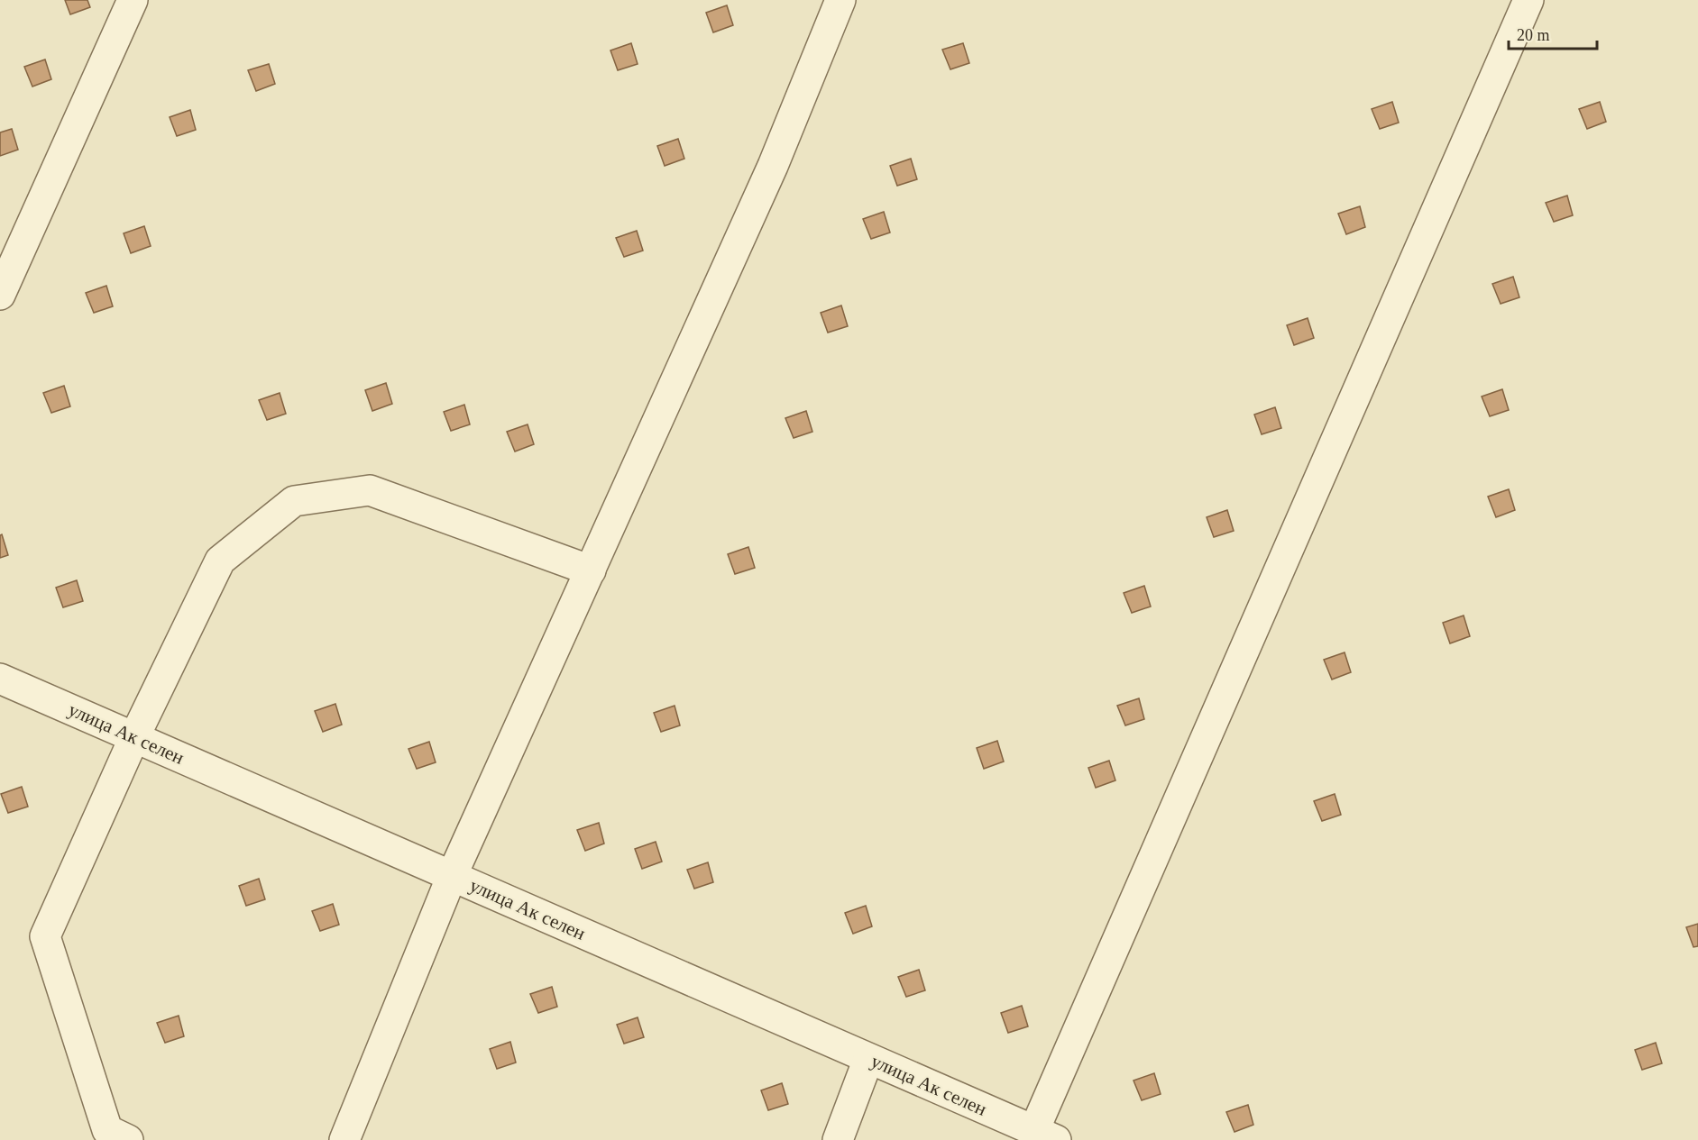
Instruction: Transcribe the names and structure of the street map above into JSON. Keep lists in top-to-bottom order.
{
  "streets": {
    "street": ["улица Ак селен"]
  },
  "scale_bar": "20 m"
}
